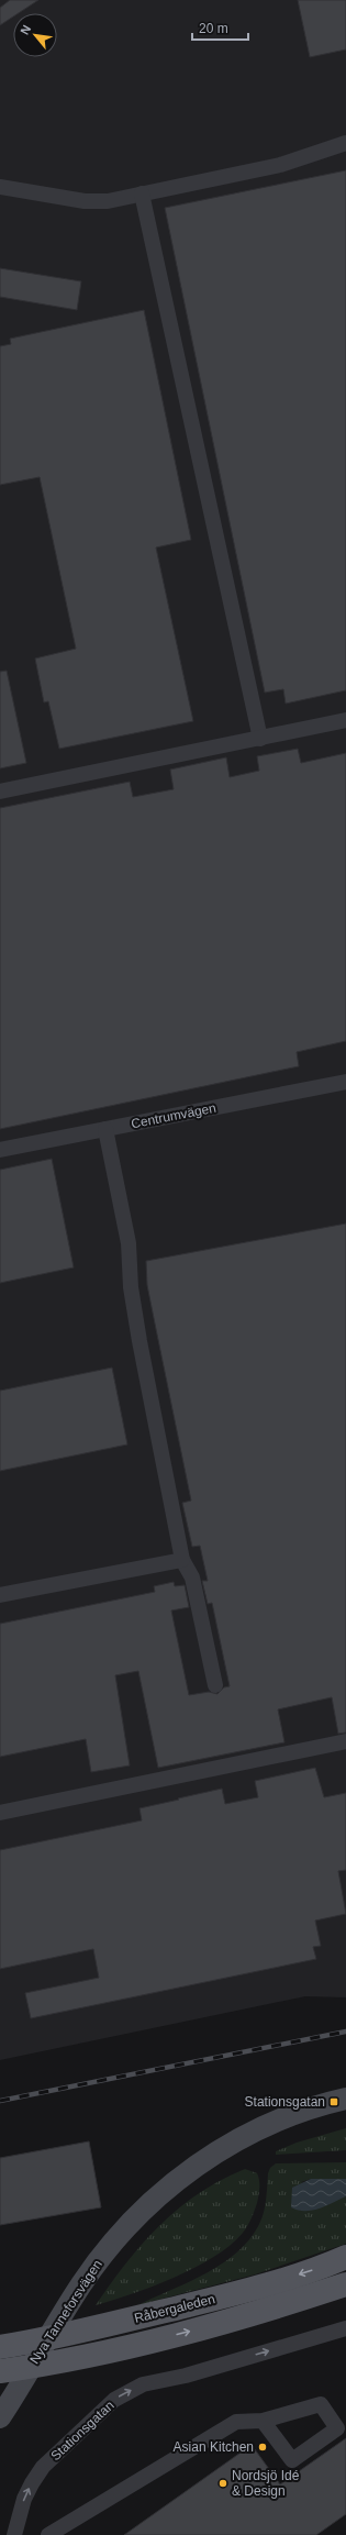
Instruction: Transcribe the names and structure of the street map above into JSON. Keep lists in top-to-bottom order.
{
  "streets": {
    "main road": ["Råbergaleden", "Nya Tanneforsvägen"],
    "street": ["Centrumvägen", "Stationsgatan"]
  },
  "places": {
    "transit": ["Stationsgatan"],
    "other": ["Asian Kitchen", "Nordsjö Idé & Design"]
  },
  "scale_bar": "20 m",
  "north": "top left"
}
